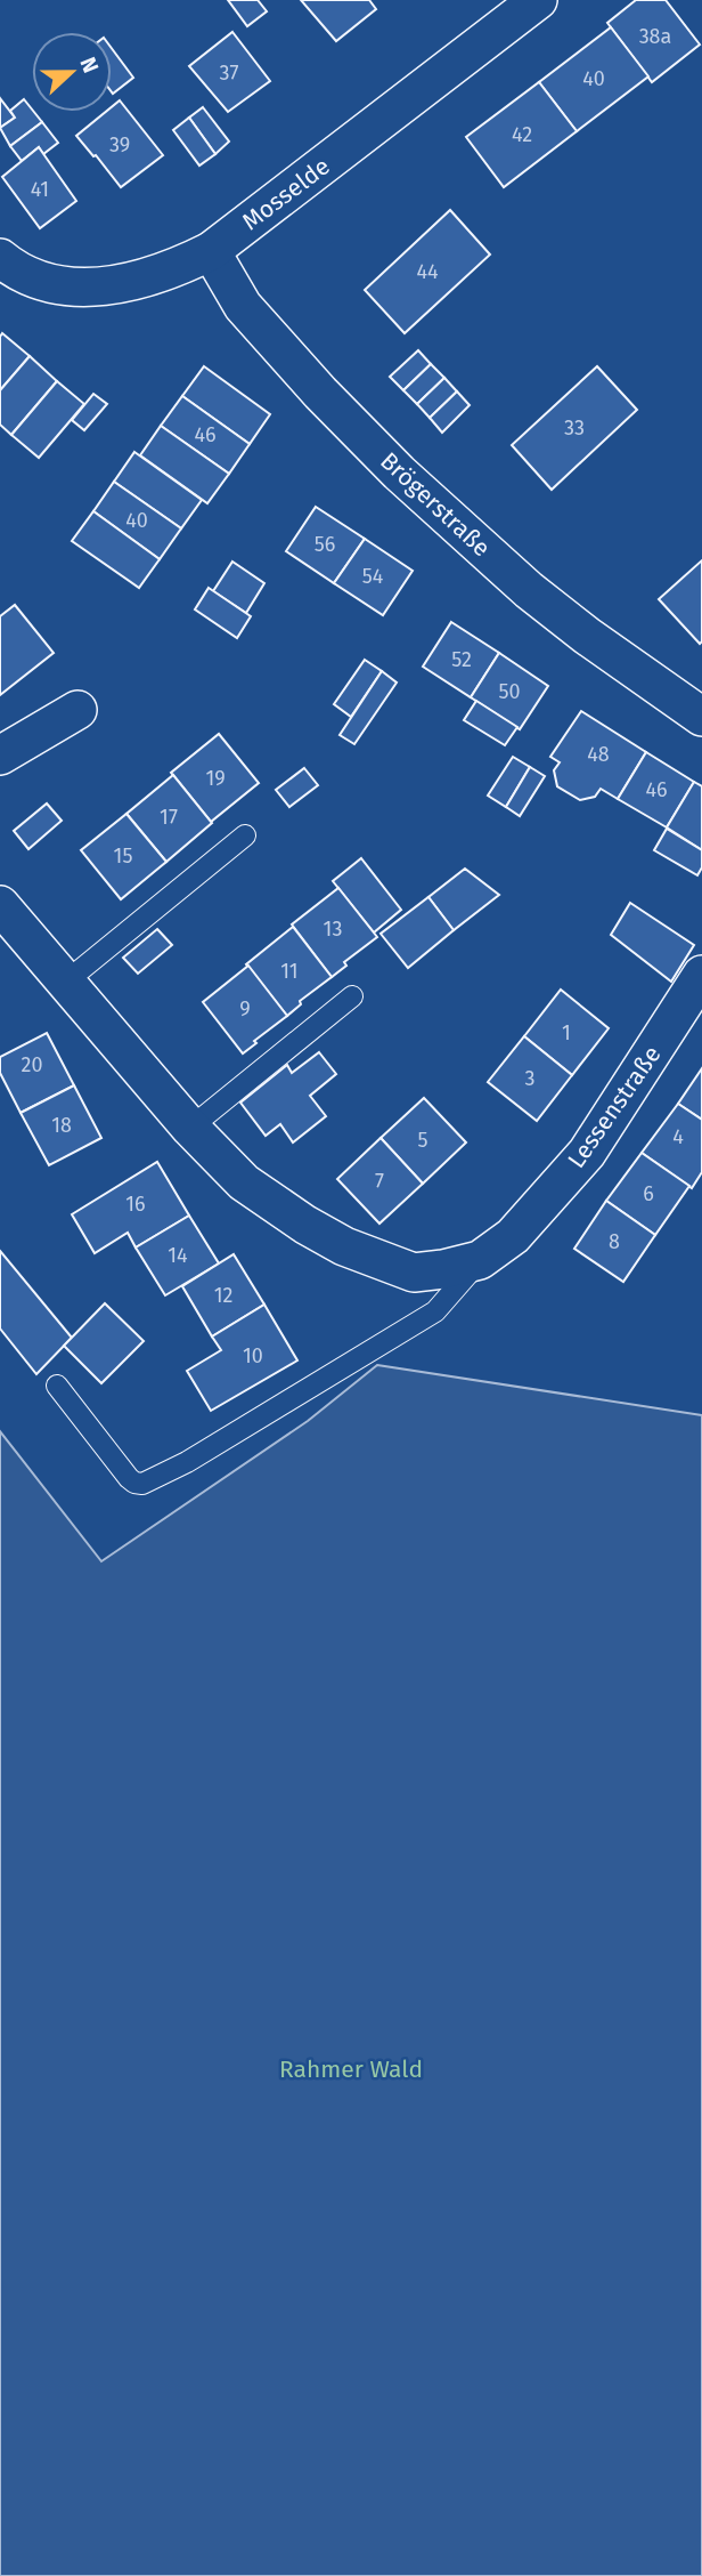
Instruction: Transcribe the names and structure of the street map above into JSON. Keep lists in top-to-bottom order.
{
  "streets": {
    "street": ["Mosselde", "Brögerstraße", "Lessenstraße"]
  },
  "crossings": [
    ["Mosselde", "Brögerstraße"]
  ],
  "parks": ["Rahmer Wald"],
  "house_numbers": [
    "38a",
    "37",
    "40",
    "42",
    "39",
    "41",
    "44",
    "33",
    "46",
    "40",
    "56",
    "54",
    "52",
    "50",
    "48",
    "19",
    "46",
    "17",
    "15",
    "13",
    "11",
    "9",
    "1",
    "20",
    "3",
    "18",
    "4",
    "5",
    "7",
    "6",
    "16",
    "8",
    "14",
    "12",
    "10"
  ],
  "north": "right"
}
